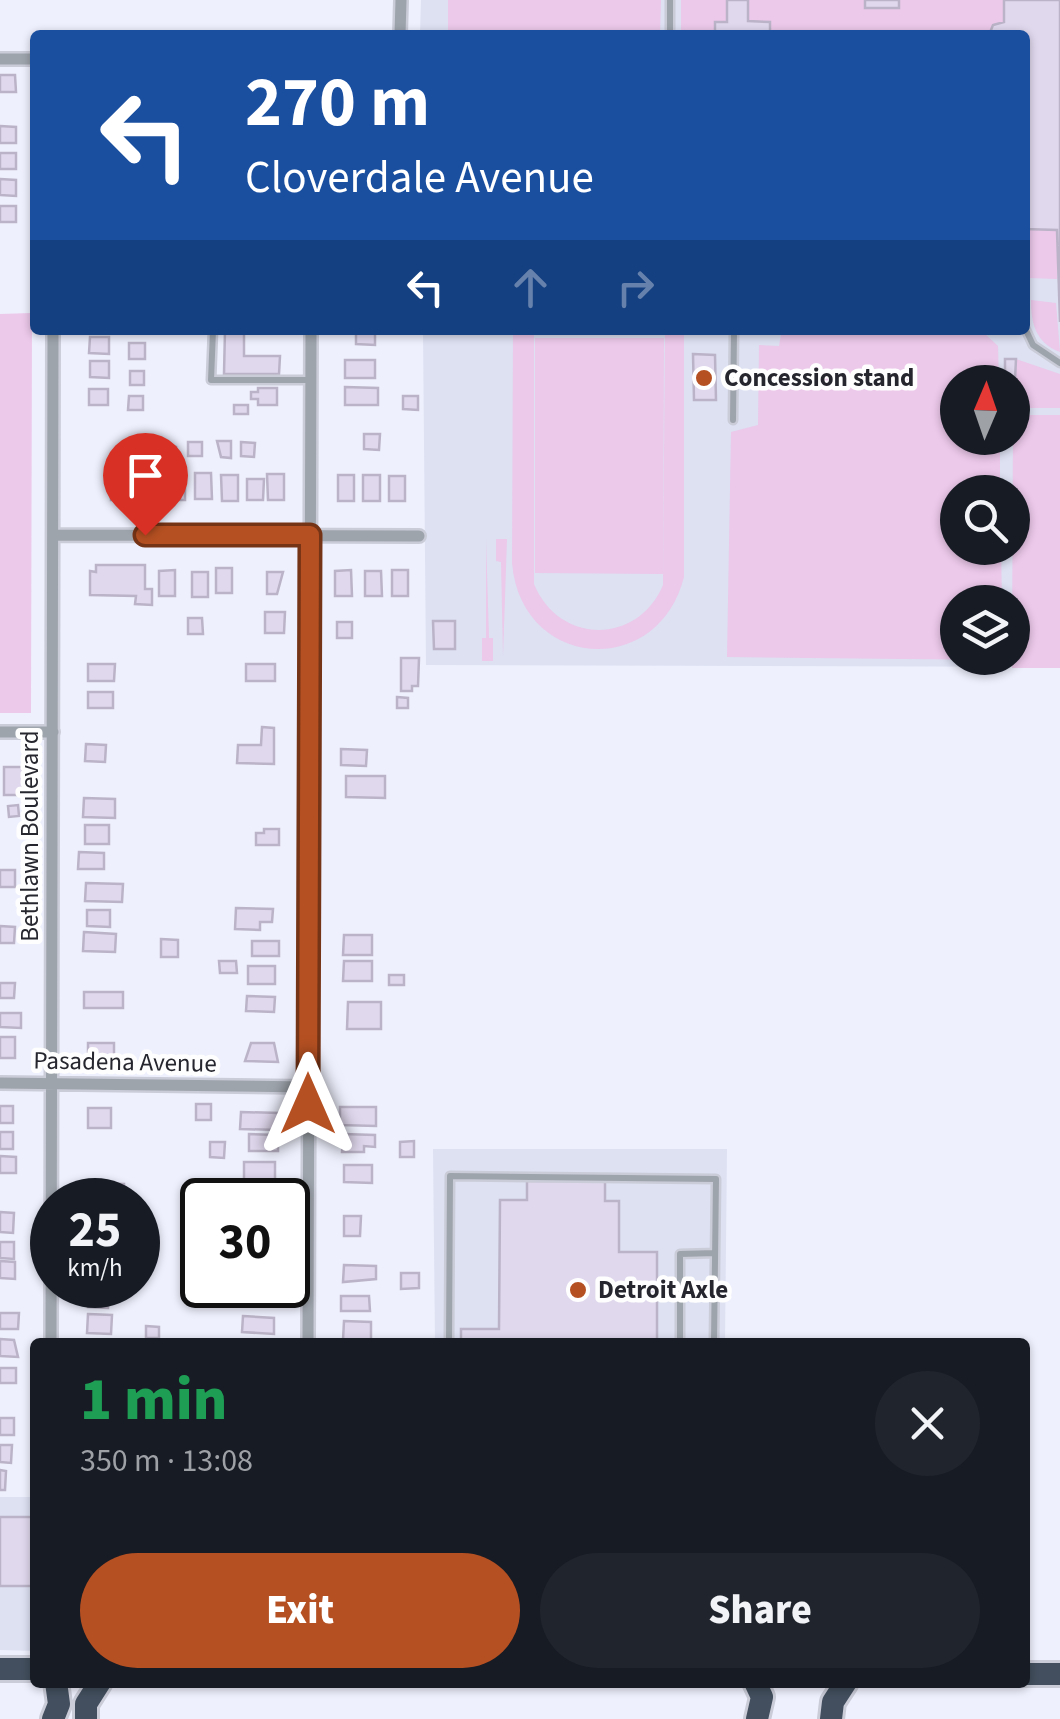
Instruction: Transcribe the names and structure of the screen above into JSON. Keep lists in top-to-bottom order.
{
  "streets": {
    "street": ["Bethlawn Boulevard", "Pasadena Avenue"]
  },
  "crossings": [
    ["Bethlawn Boulevard", "Pasadena Avenue"]
  ],
  "places": ["Concession stand", "Detroit Axle"],
  "north": "top",
  "page": {
    "turn": ["270 m", "Cloverdale Avenue"],
    "speed": "25 km/h",
    "limit": "30",
    "heading": ["1 min", "350 m · 13:08"],
    "buttons": ["Exit", "Share"]
  }
}
